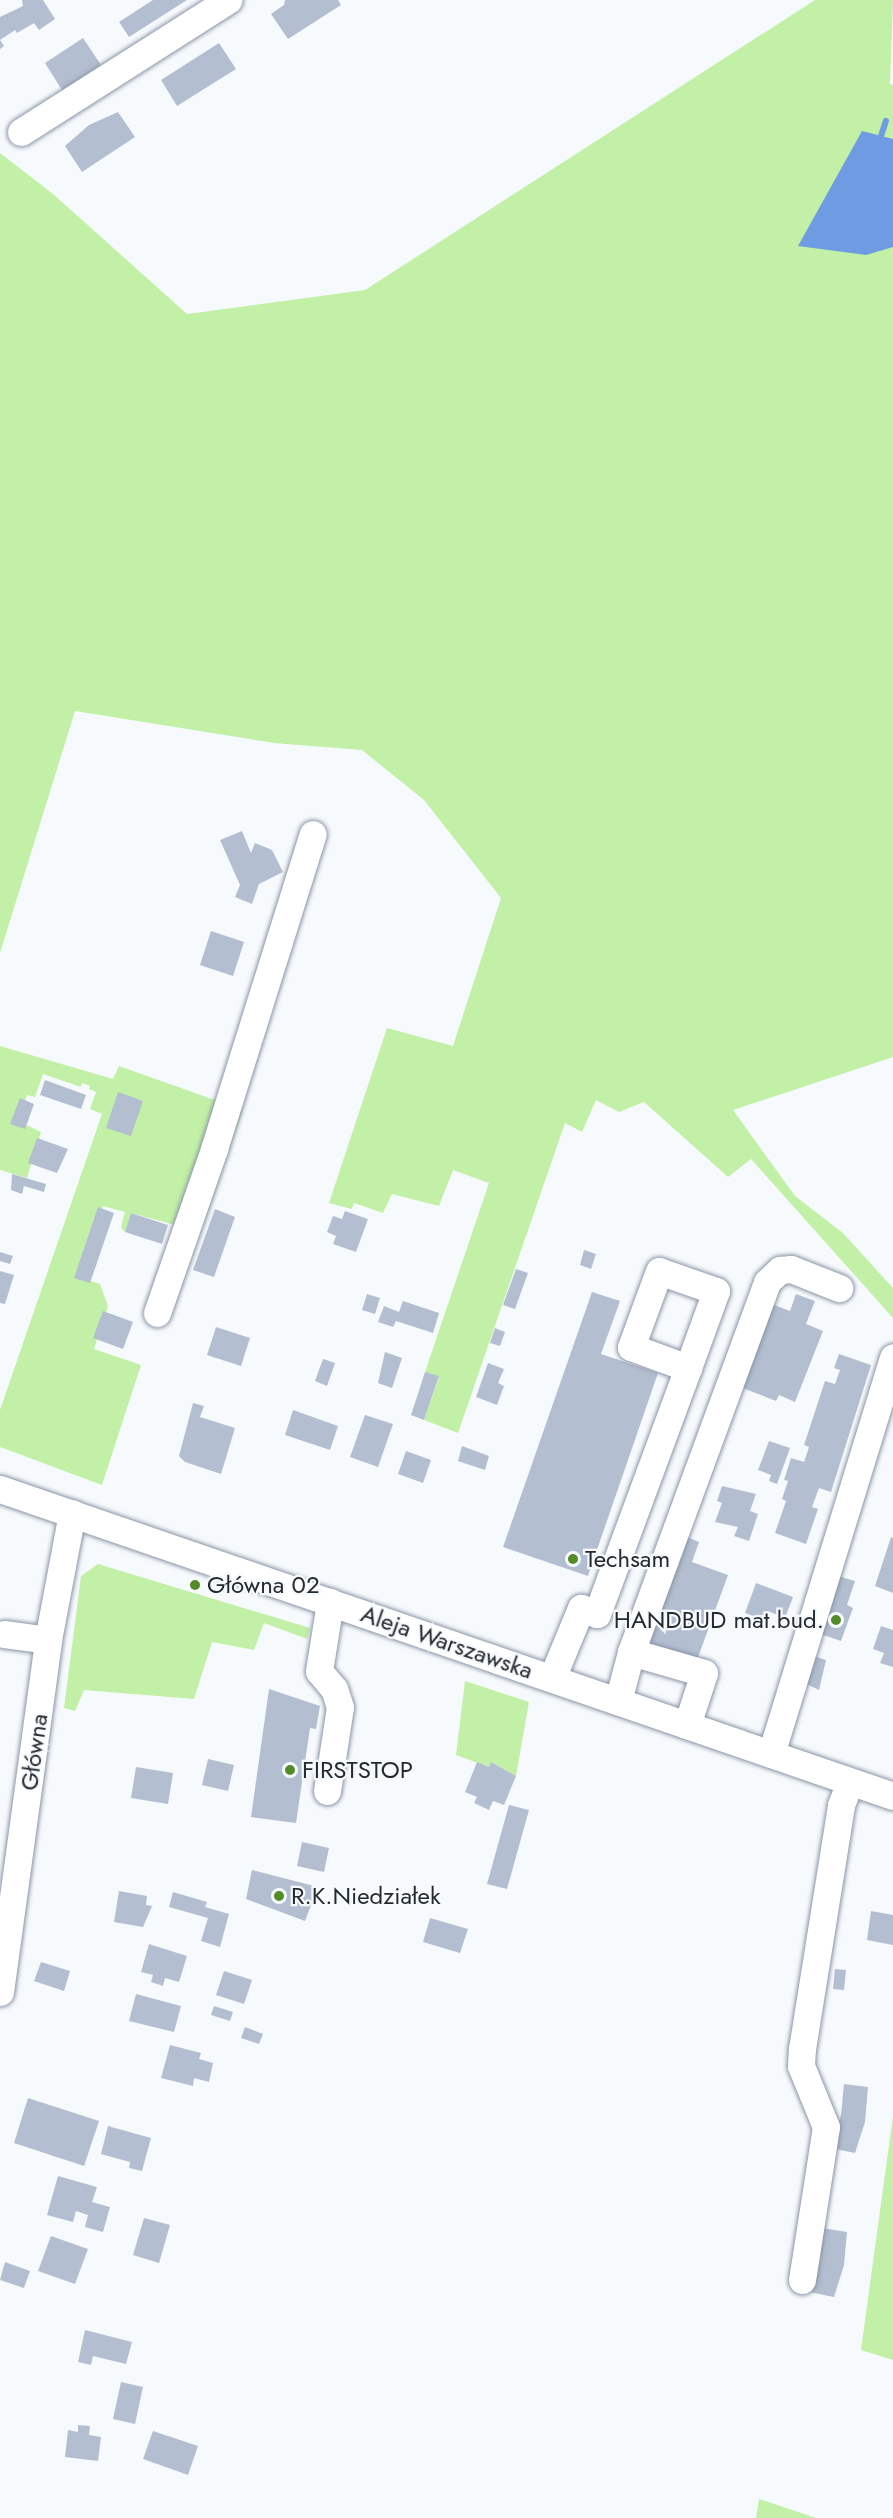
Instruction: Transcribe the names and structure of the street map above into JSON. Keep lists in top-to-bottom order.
{
  "streets": {
    "street": ["Aleja Warszawska", "Główna"]
  },
  "crossings": [
    ["Aleja Warszawska", "Główna"]
  ],
  "places": [
    "Techsam",
    "Główna 02",
    "HANDBUD mat.bud.",
    "FIRSTSTOP",
    "R.K.Niedziałek"
  ]
}
